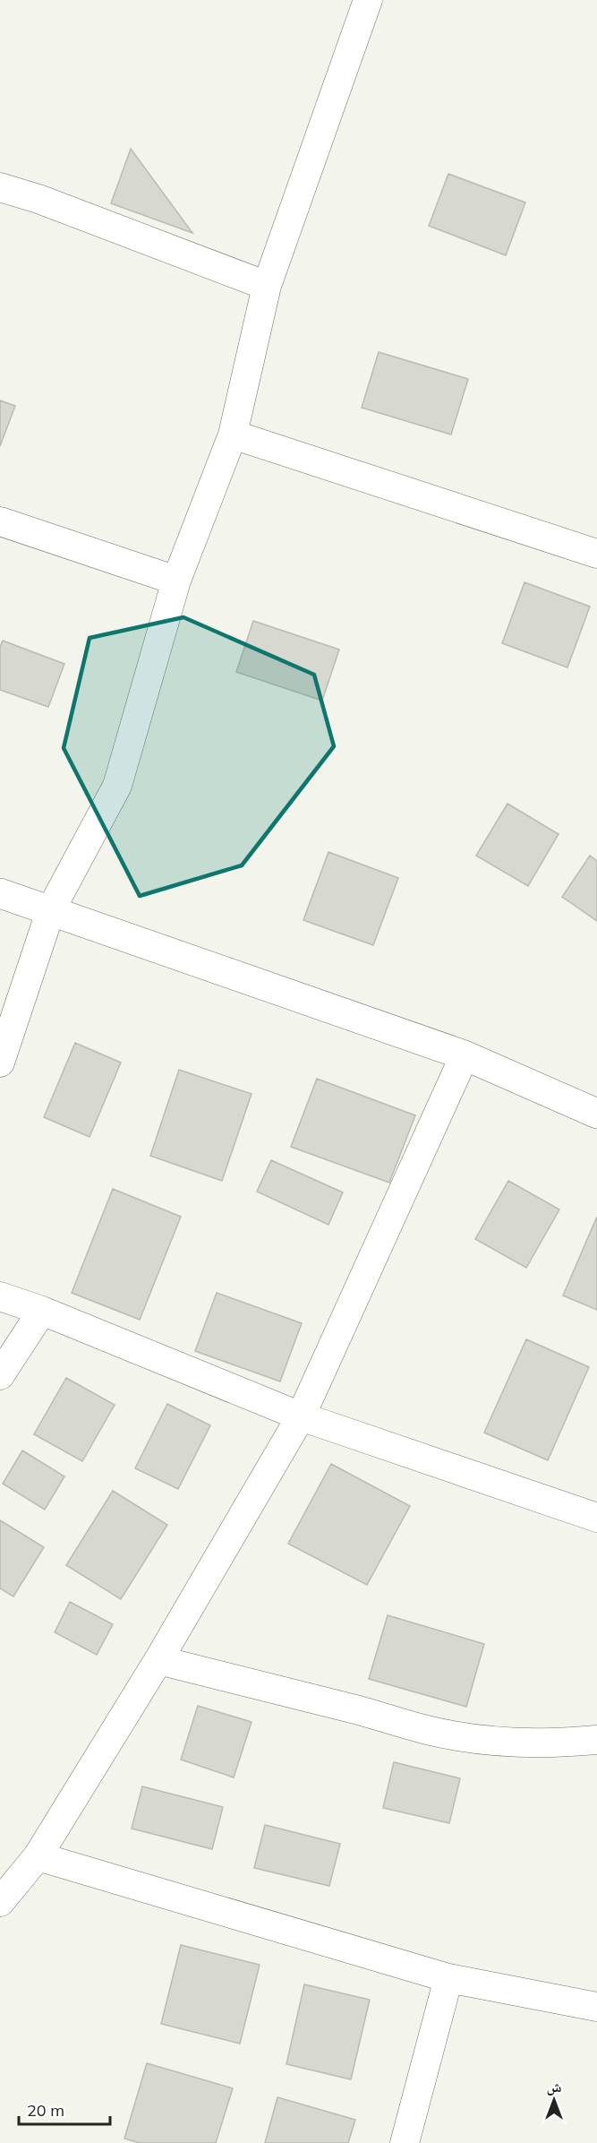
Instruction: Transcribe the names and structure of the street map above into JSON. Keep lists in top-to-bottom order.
{
  "scale_bar": "20 m",
  "north": "top"
}
